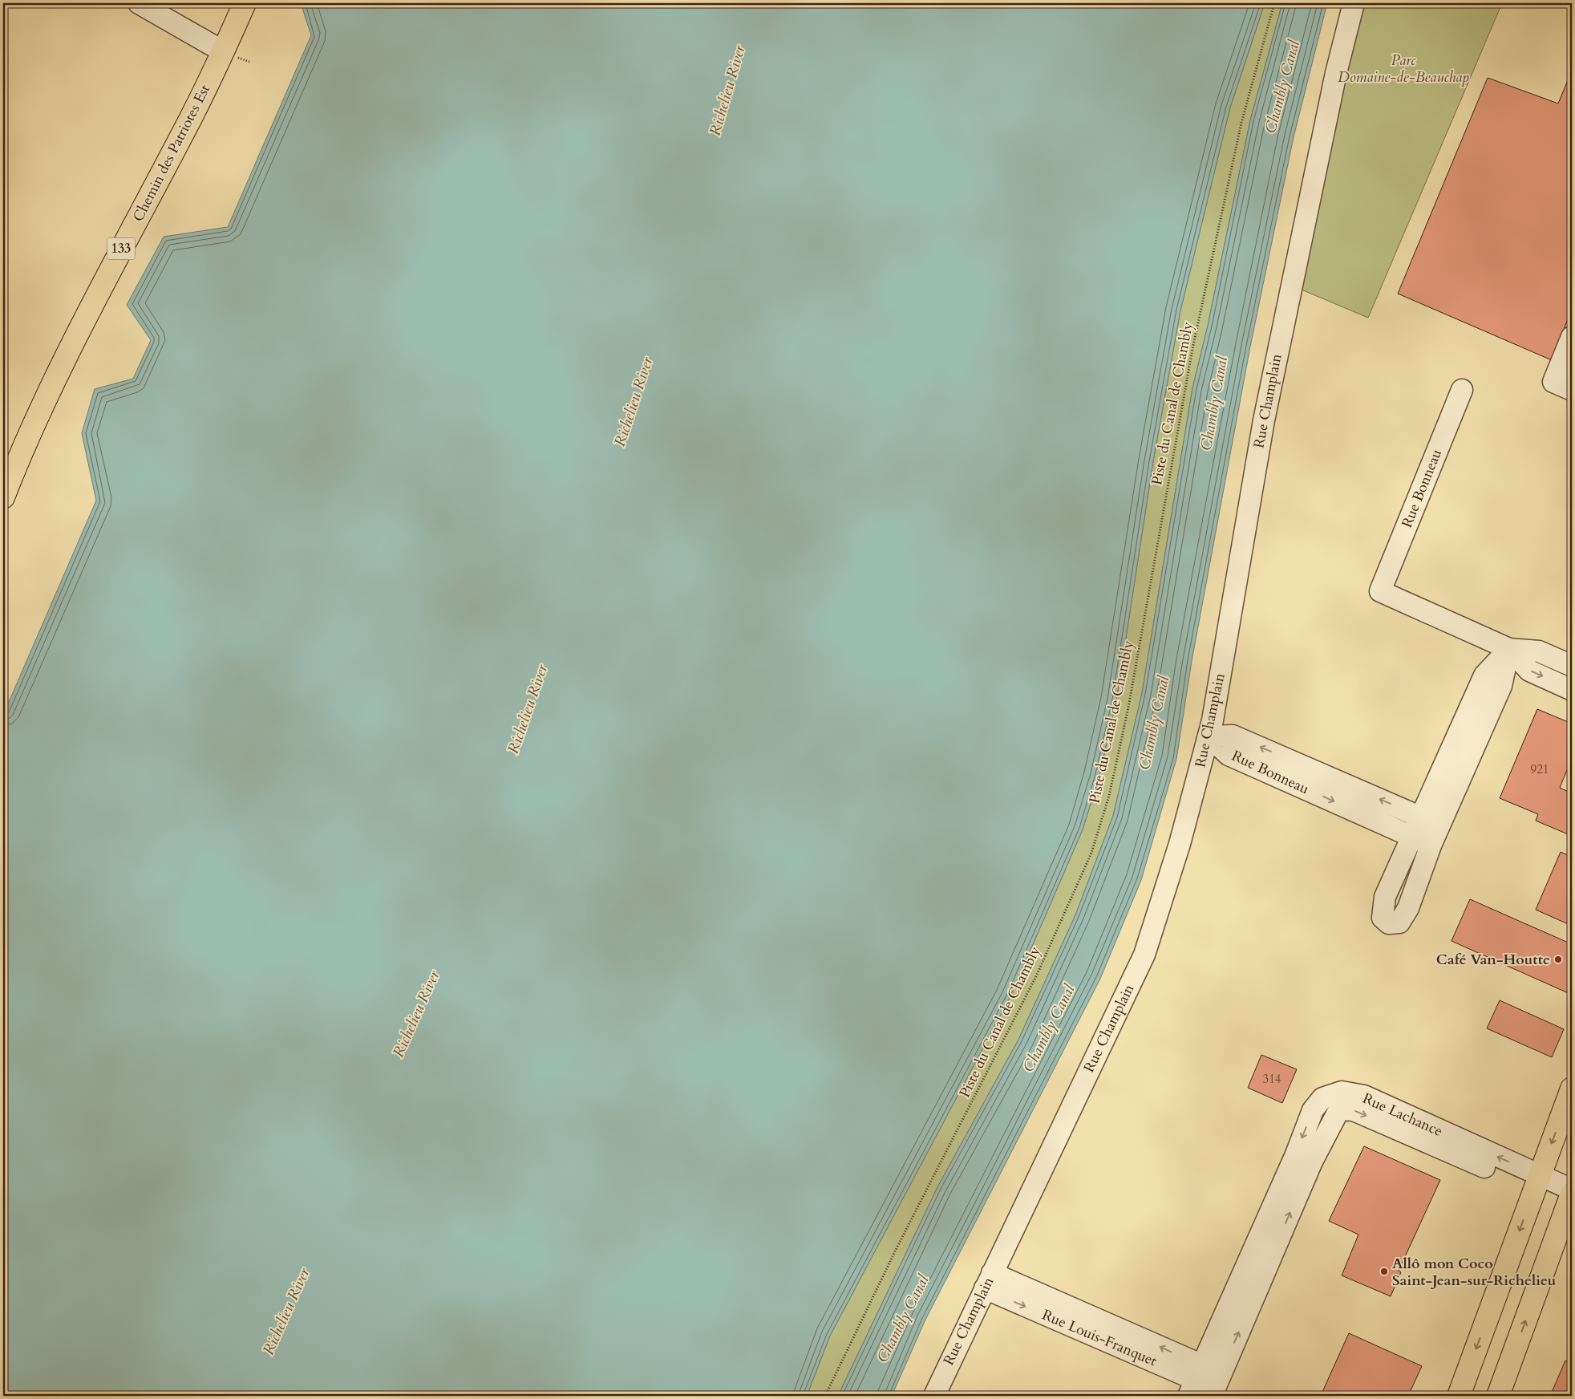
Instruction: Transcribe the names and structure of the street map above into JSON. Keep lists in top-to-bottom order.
{
  "streets": {
    "main road": ["Chemin des Patriotes Est", "133"],
    "street": [
      "Rue Champlain",
      "Rue Bonneau",
      "Rue Lachance",
      "Rue Louis-Franquet"
    ],
    "path": ["Piste du Canal de Chambly"]
  },
  "crossings": [
    ["Rue Champlain", "Rue Bonneau"],
    ["Rue Champlain", "Rue Louis-Franquet"],
    ["Rue Lachance", "Rue Louis-Franquet"]
  ],
  "water": ["Chambly Canal", "Richelieu River"],
  "parks": ["Parc Domaine-de-Beauchap"],
  "places": ["Café Van-Houtte", "Allô mon Coco Saint-Jean-sur-Richelieu"],
  "house_numbers": ["921", "314"]
}
